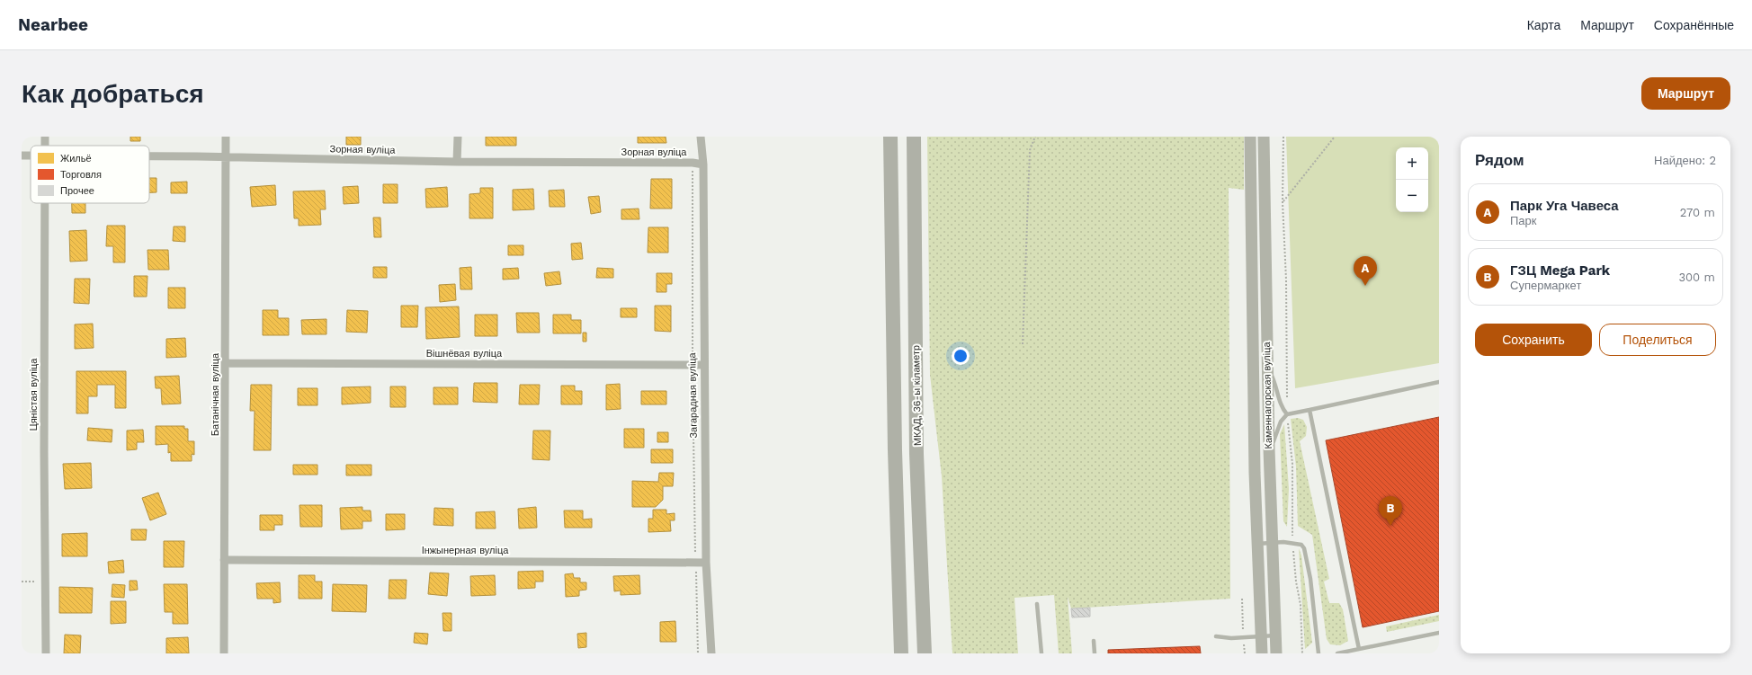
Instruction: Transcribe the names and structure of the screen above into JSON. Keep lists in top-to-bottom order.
{
  "streets": {
    "highway": ["МКАД, 36-ы кіламетр"],
    "main road": ["Каменнагорская вуліца"],
    "street": [
      "Зорная вуліца",
      "Вішнёвая вуліца",
      "Цяністая вуліца",
      "Батанічная вуліца",
      "Загарадная вуліца",
      "Інжынерная вуліца"
    ]
  },
  "crossings": [
    ["Зорная вуліца", "Батанічная вуліца"],
    ["Зорная вуліца", "Загарадная вуліца"],
    ["Вішнёвая вуліца", "Батанічная вуліца"],
    ["Вішнёвая вуліца", "Загарадная вуліца"],
    ["Батанічная вуліца", "Інжынерная вуліца"],
    ["Загарадная вуліца", "Інжынерная вуліца"]
  ],
  "legend": ["Жильё", "Торговля", "Прочее"],
  "page": {
    "header": "Nearbee",
    "nav": ["Карта", "Маршрут", "Сохранённые"],
    "buttons": [
      "Маршрут",
      ["Сохранить", "Поделиться"]
    ],
    "title": "Как добраться",
    "heading": ["Рядом", "Найдено: 2"],
    "map_buttons": ["+", "−"],
    "list": [
      {
        "mark": "A",
        "name": "Парк Уга Чавеса",
        "note": "Парк",
        "value": "270 m"
      },
      {
        "mark": "B",
        "name": "ГЗЦ Mega Park",
        "note": "Супермаркет",
        "value": "300 m"
      }
    ],
    "pins": ["A", "B"]
  }
}
